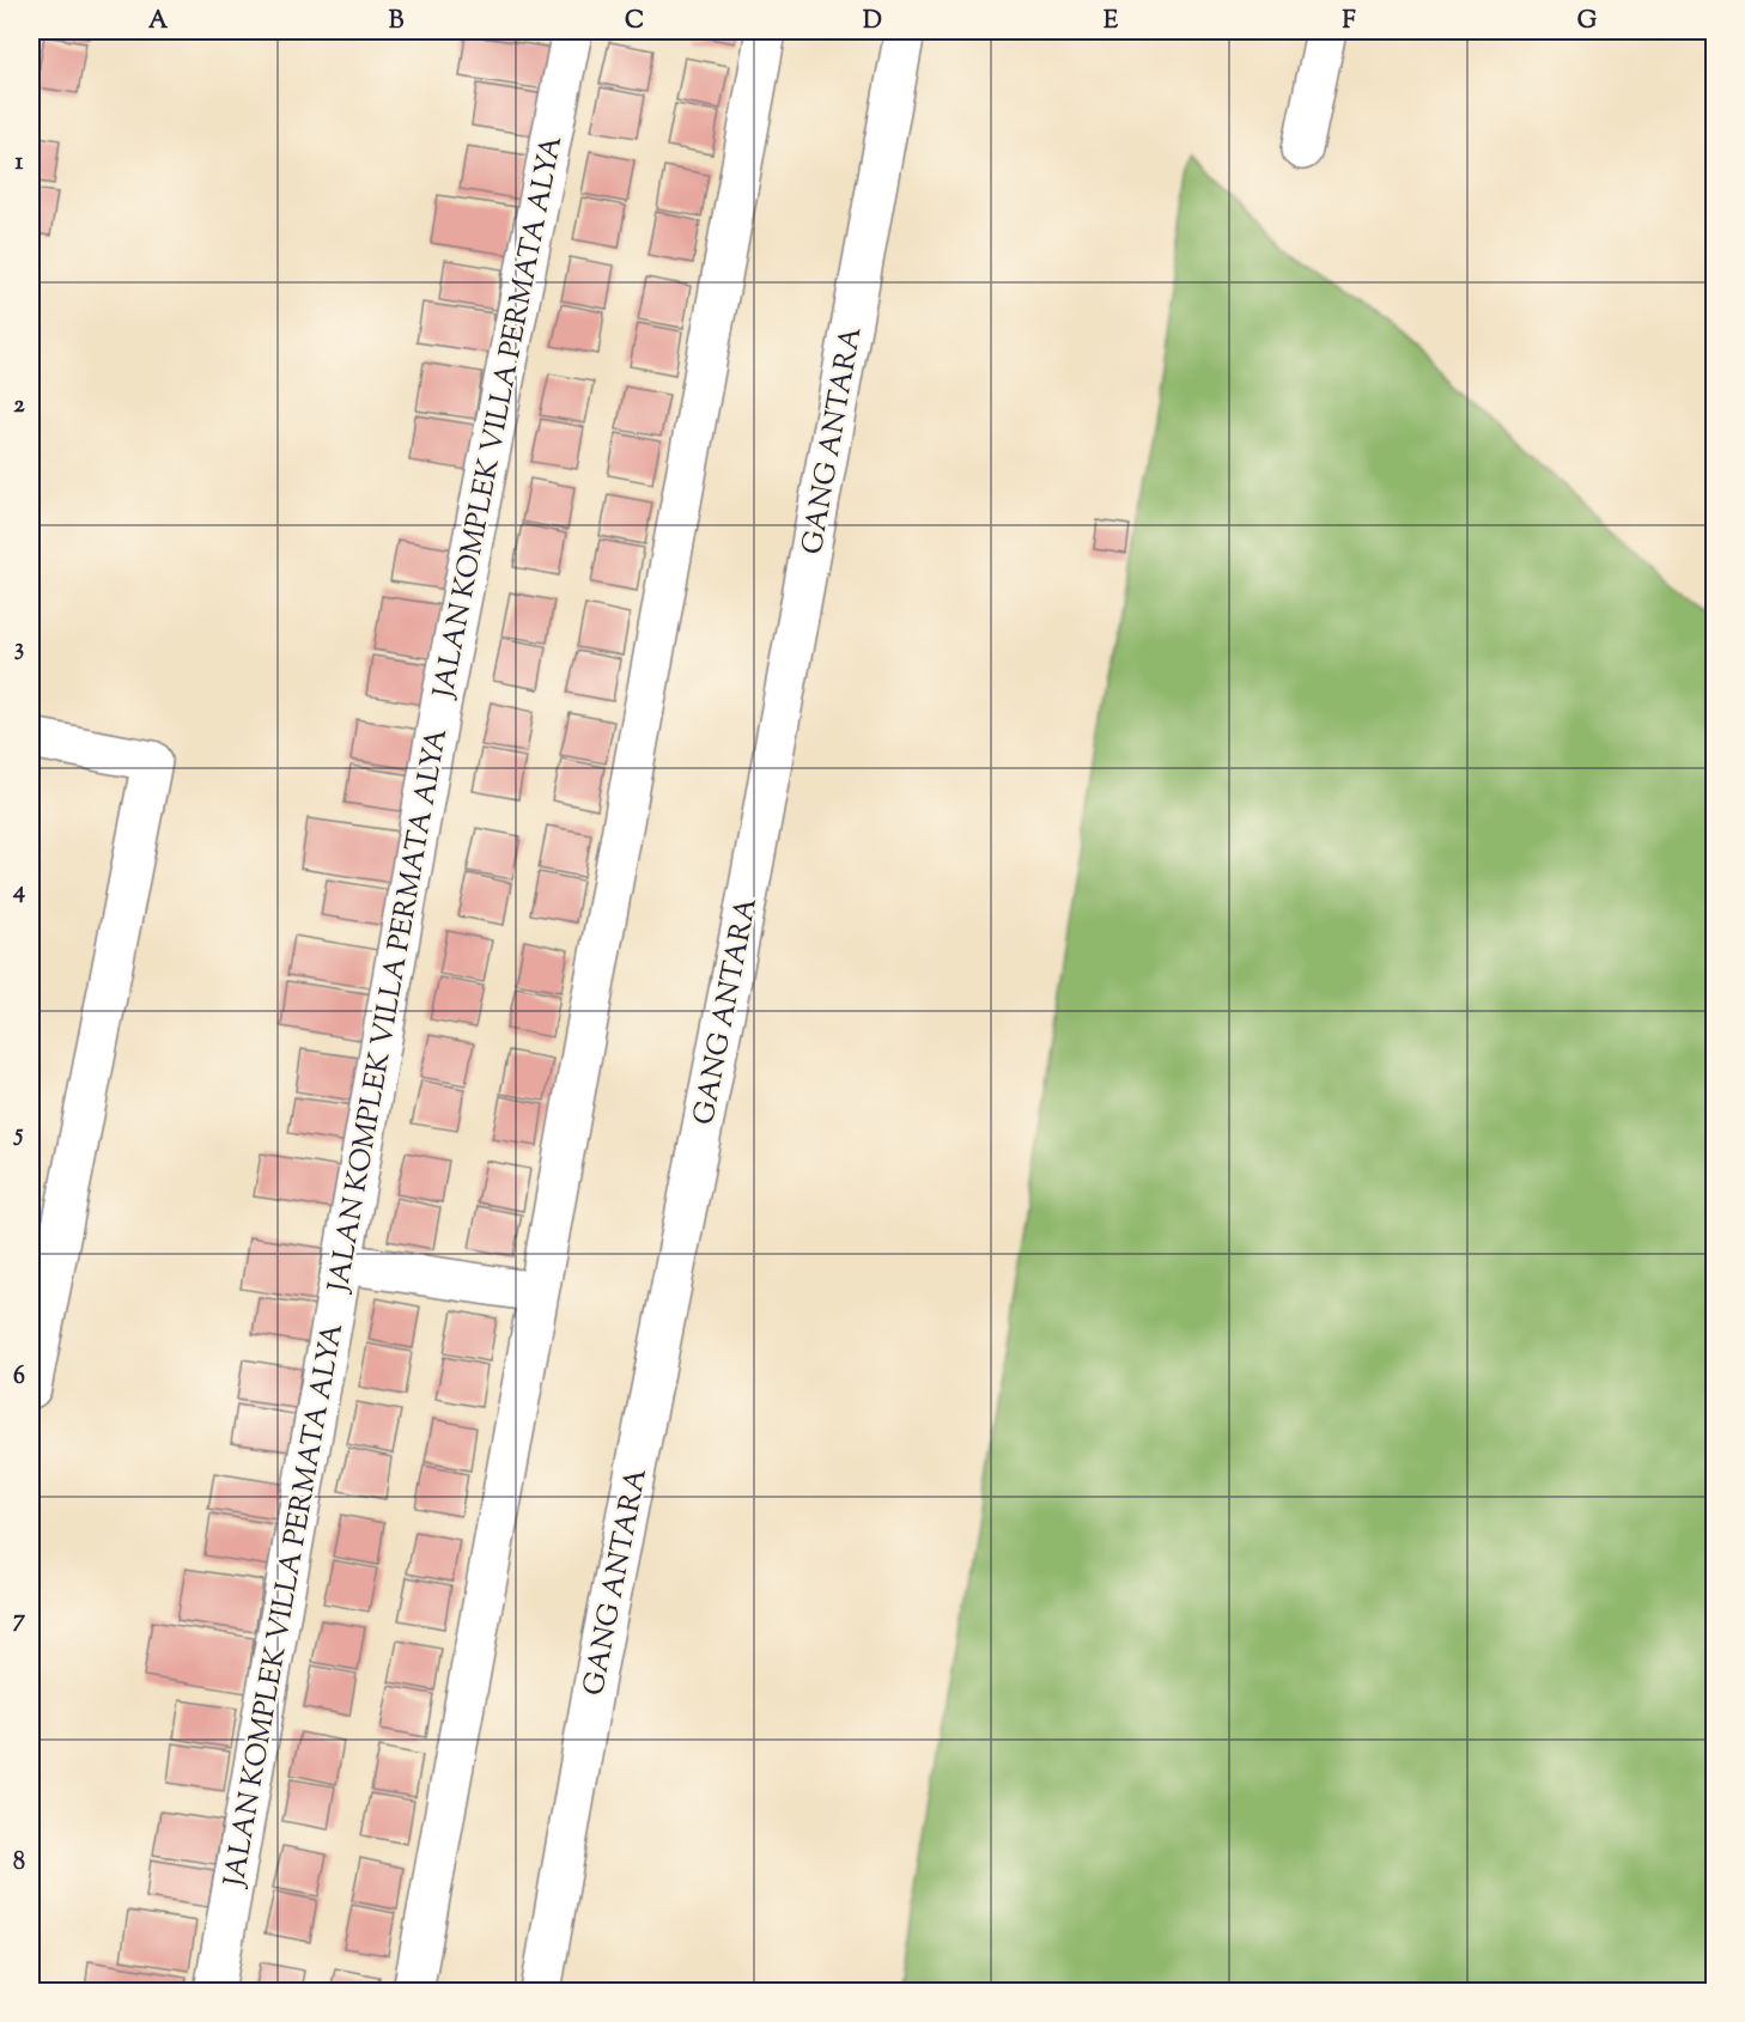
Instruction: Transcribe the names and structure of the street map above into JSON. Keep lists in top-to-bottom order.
{
  "streets": {
    "street": ["JALAN KOMPLEK VILLA PERMATA ALYA", "GANG ANTARA"]
  },
  "grid": {
    "columns": [
      "A",
      "B",
      "C",
      "D",
      "E",
      "F",
      "G"
    ],
    "rows": [
      "1",
      "2",
      "3",
      "4",
      "5",
      "6",
      "7",
      "8"
    ]
  }
}
